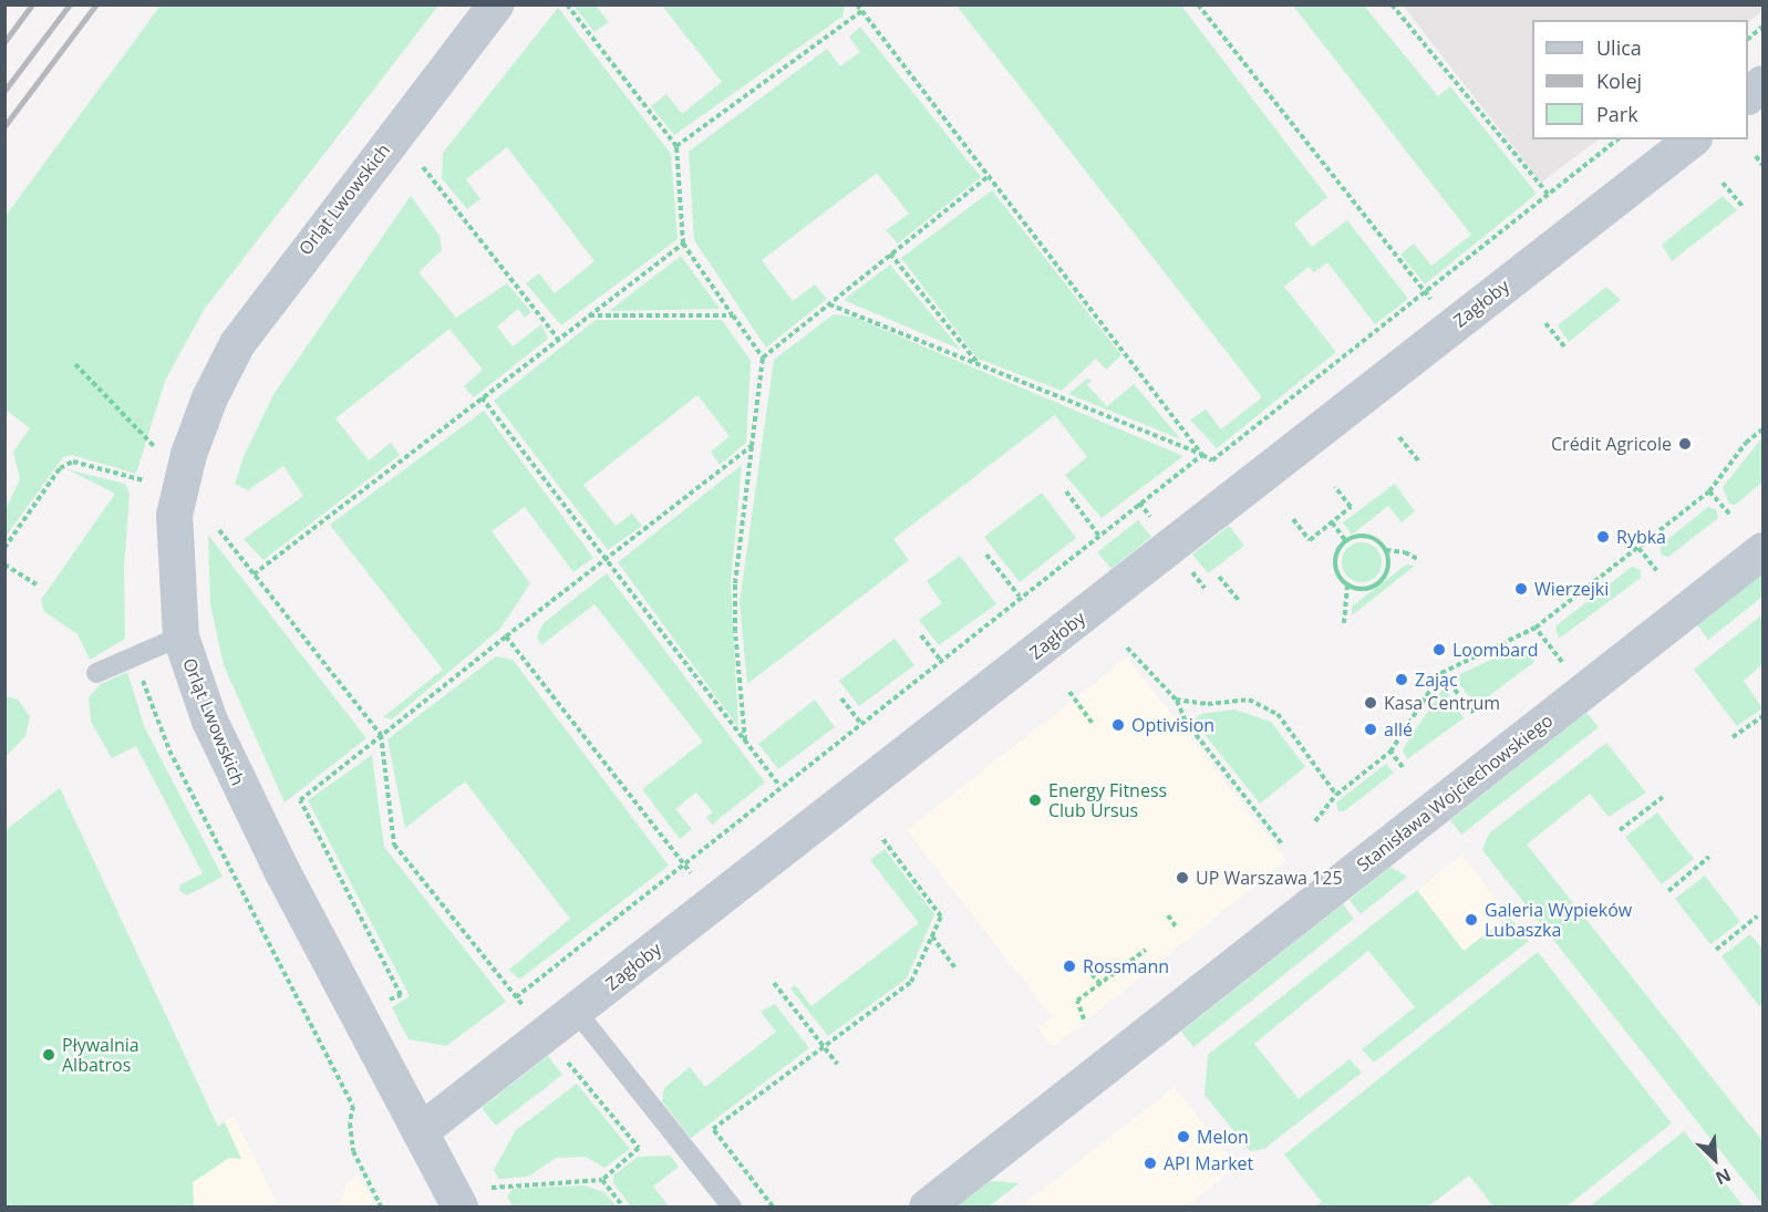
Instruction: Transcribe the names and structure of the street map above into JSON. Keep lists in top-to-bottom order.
{
  "streets": {
    "street": ["Orląt Lwowskich", "Zagłoby", "Stanisława Wojciechowskiego"]
  },
  "crossings": [
    ["Orląt Lwowskich", "Zagłoby"]
  ],
  "places": [
    "Crédit Agricole",
    "Rybka",
    "Wierzejki",
    "Loombard",
    "Zając",
    "Kasa Centrum",
    "Optivision",
    "allé",
    "Energy Fitness Club Ursus",
    "UP Warszawa 125",
    "Galeria Wypieków Lubaszka",
    "Rossmann",
    "Pływalnia Albatros",
    "Melon",
    "API Market"
  ],
  "legend": ["Ulica", "Kolej", "Park"],
  "north": "bottom right"
}
